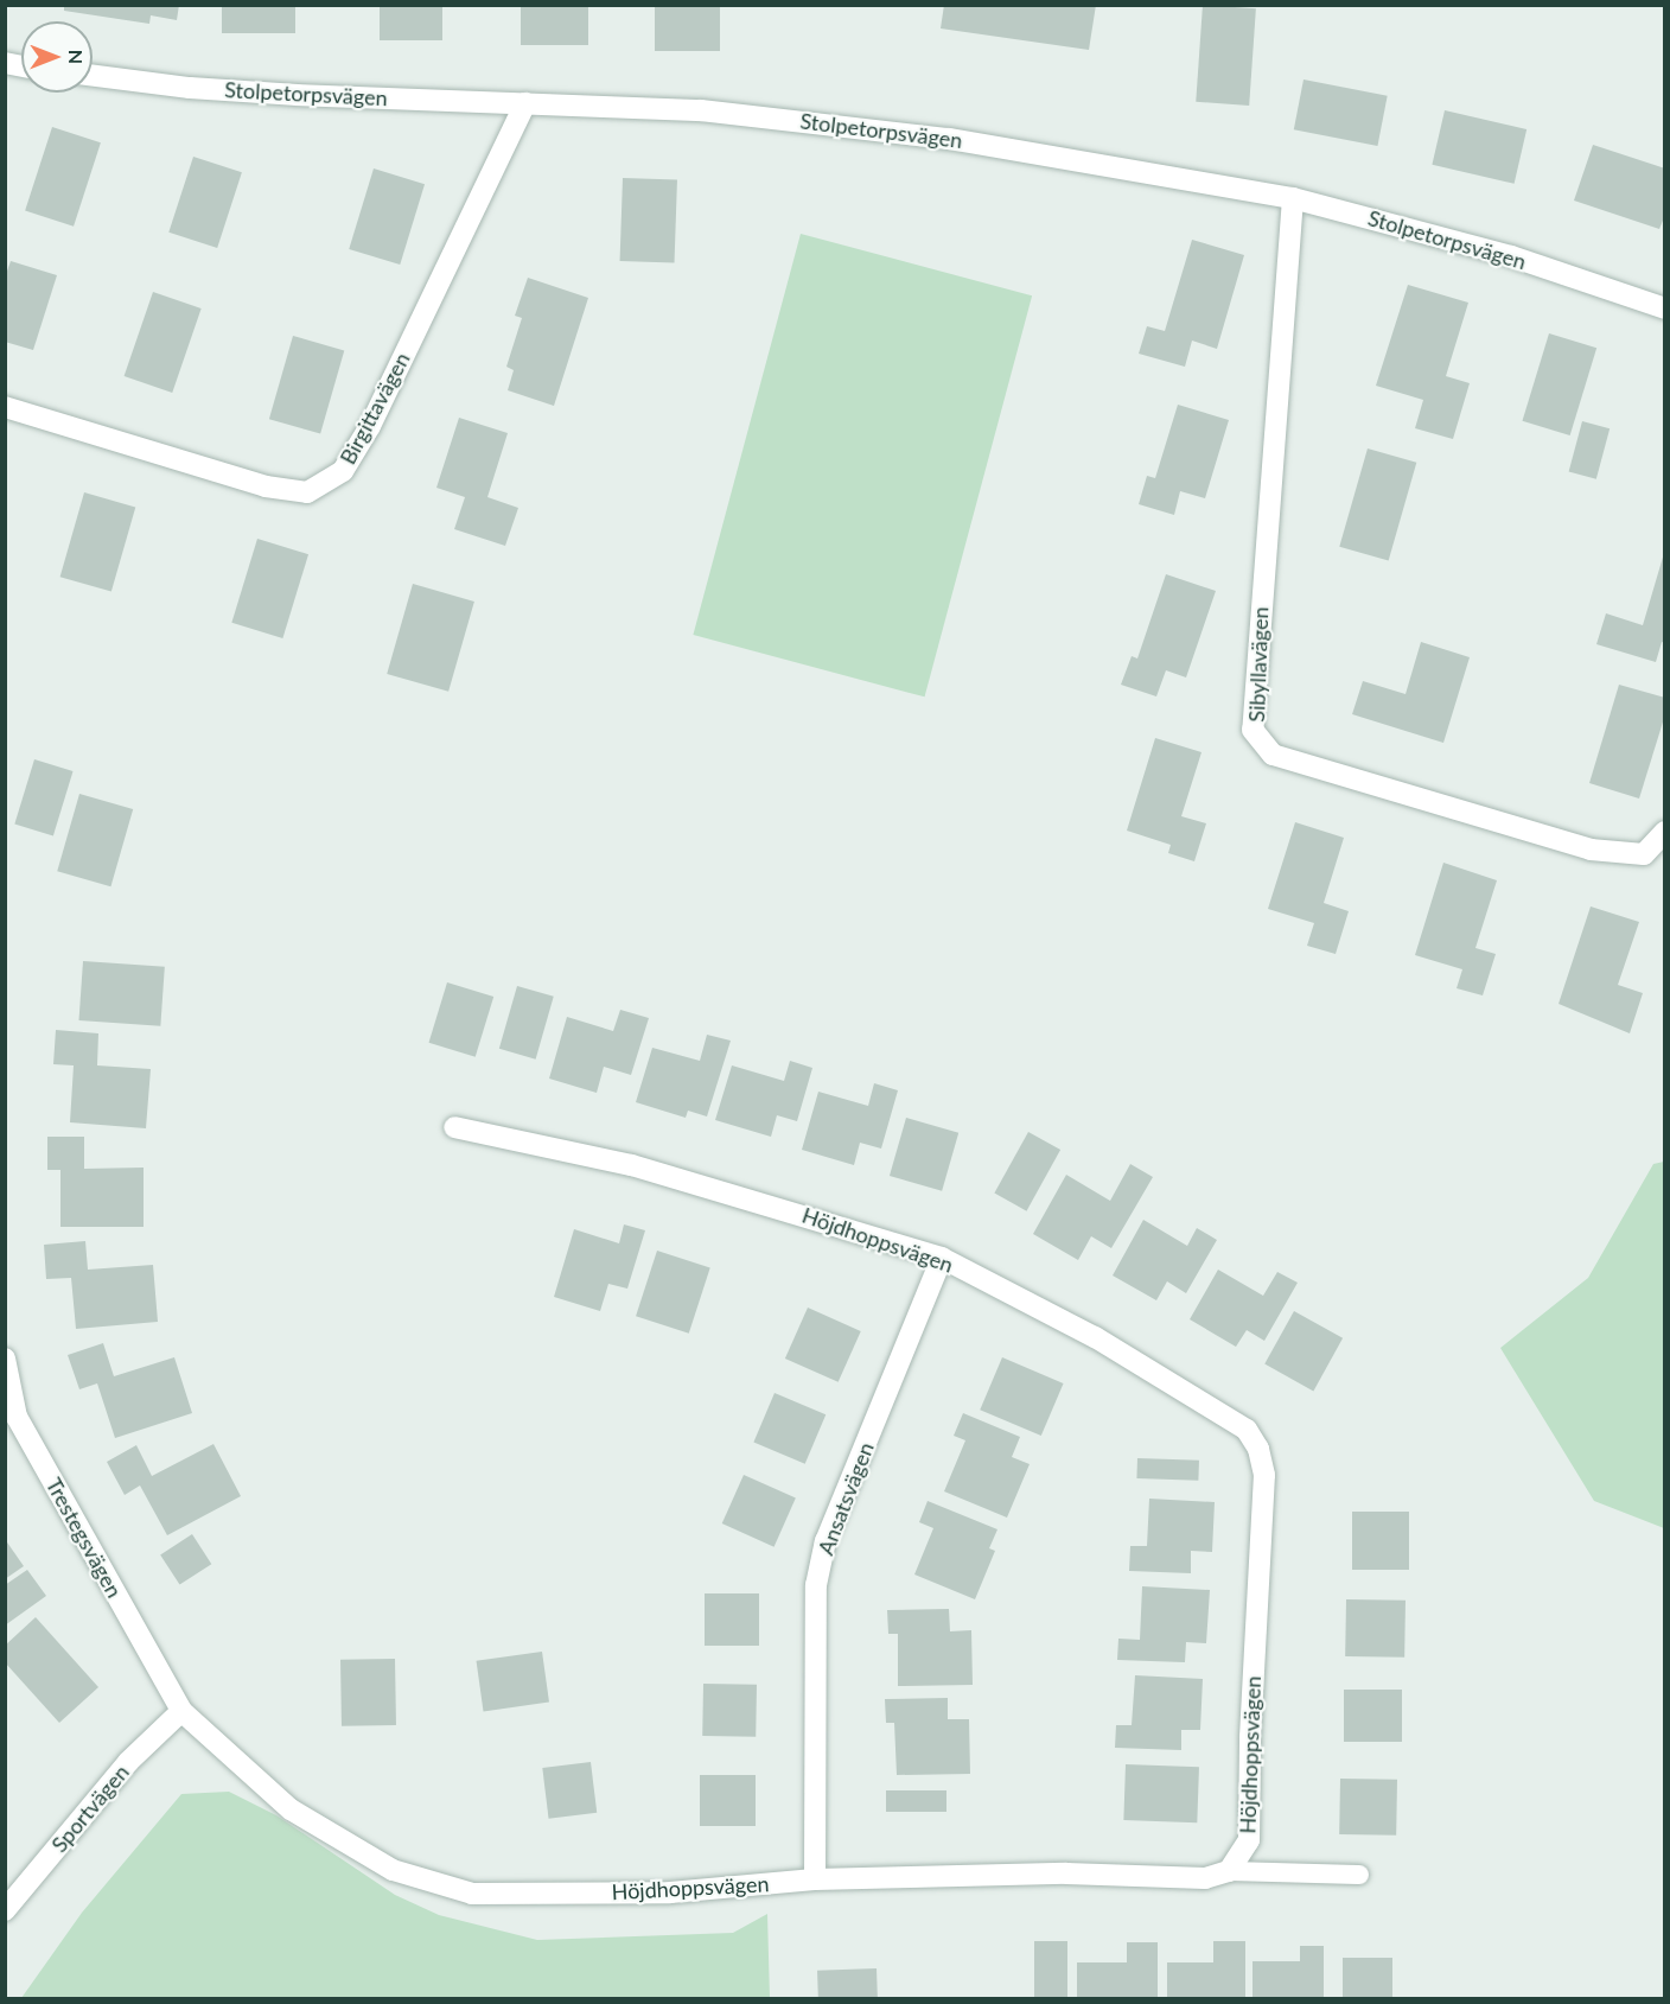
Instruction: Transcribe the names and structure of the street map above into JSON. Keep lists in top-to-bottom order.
{
  "streets": {
    "street": [
      "Stolpetorpsvägen",
      "Birgittavägen",
      "Sibyllavägen",
      "Höjdhoppsvägen",
      "Ansatsvägen",
      "Trestegsvägen",
      "Sportvägen"
    ]
  },
  "crossings": [
    ["Stolpetorpsvägen", "Birgittavägen"],
    ["Stolpetorpsvägen", "Sibyllavägen"],
    ["Höjdhoppsvägen", "Ansatsvägen"],
    ["Höjdhoppsvägen", "Trestegsvägen"],
    ["Höjdhoppsvägen", "Sportvägen"],
    ["Trestegsvägen", "Sportvägen"]
  ],
  "north": "right"
}
